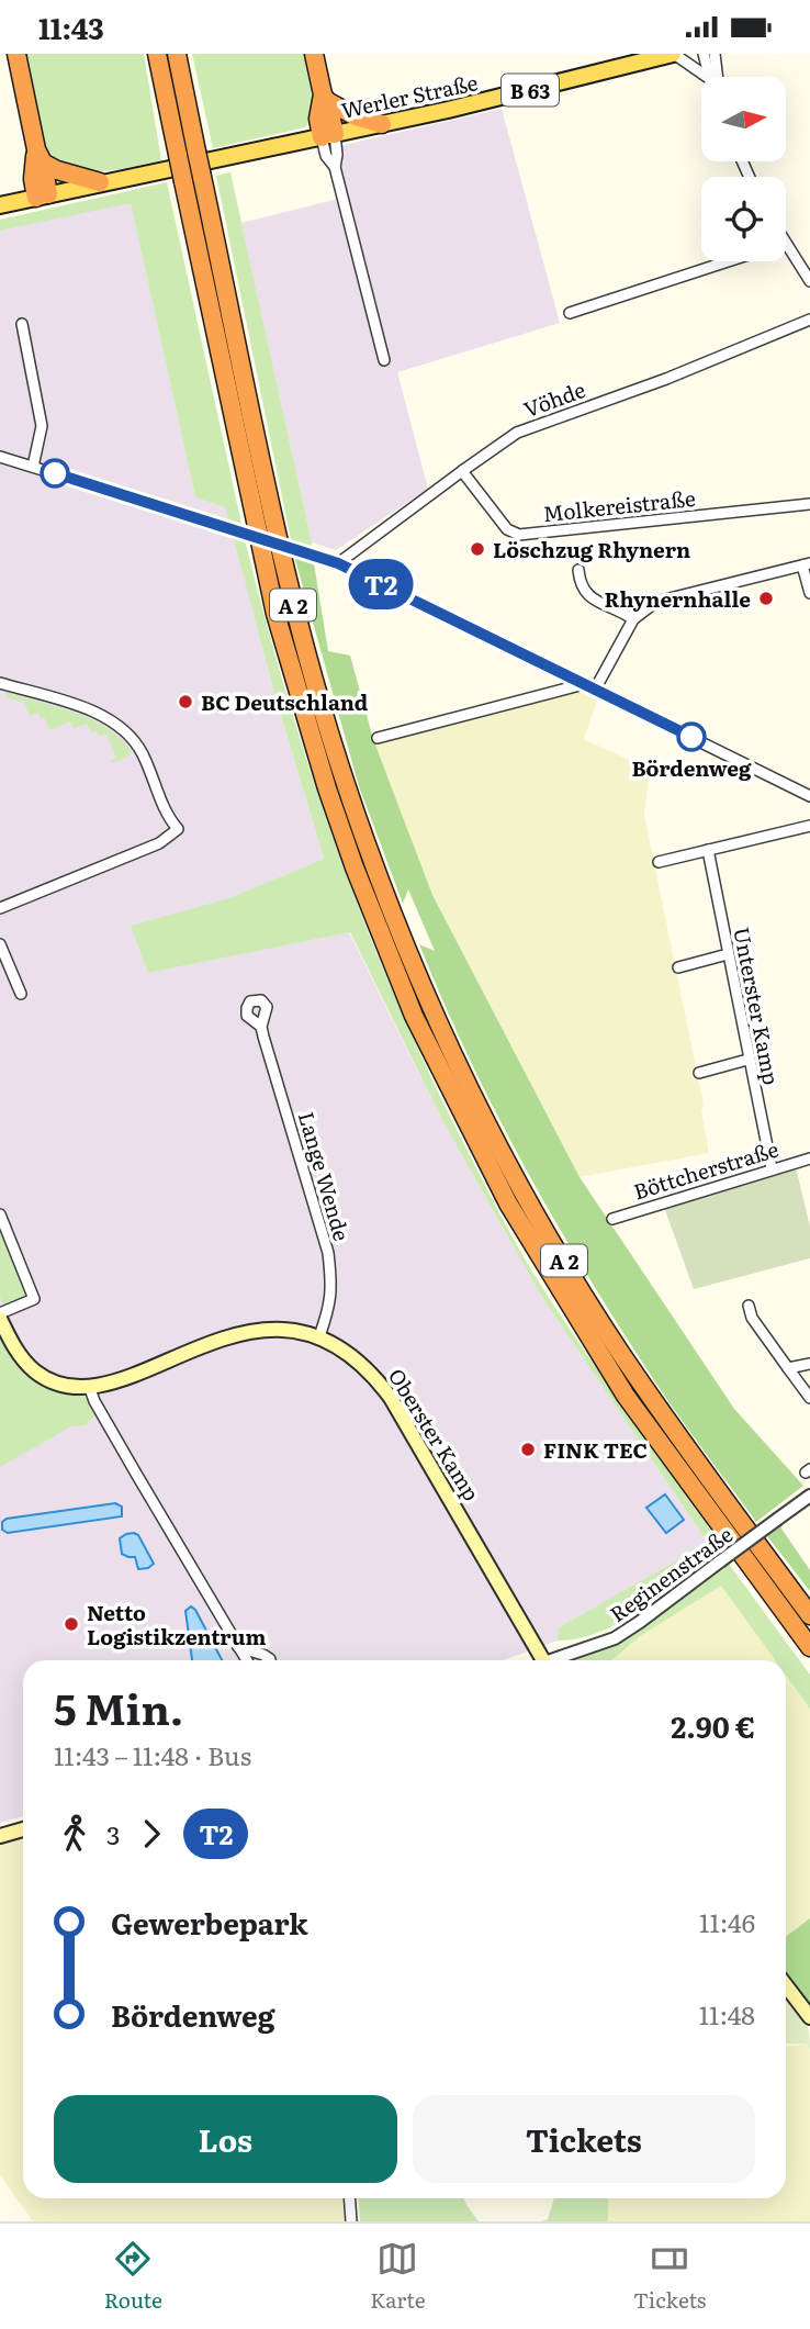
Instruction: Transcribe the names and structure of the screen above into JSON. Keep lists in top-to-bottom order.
{
  "streets": {
    "highway": ["A 2"],
    "main road": ["B 63", "Werler Straße", "Oberster Kamp"],
    "street": [
      "Vöhde",
      "Molkereistraße",
      "Unterster Kamp",
      "Böttcherstraße",
      "Lange Wende",
      "Reginenstraße"
    ]
  },
  "crossings": [
    ["Vöhde", "Molkereistraße"],
    ["Unterster Kamp", "Böttcherstraße"],
    ["Lange Wende", "Oberster Kamp"]
  ],
  "places": [
    "Löschzug Rhynern",
    "Rhynernhalle",
    "BC Deutschland",
    "Bördenweg",
    "FINK TEC",
    "Netto Logistikzentrum"
  ],
  "lines": ["bus line T2"],
  "north": "right",
  "page": {
    "status": "11:43",
    "on_map": "T2",
    "heading": ["5 Min.", "11:43 – 11:48 · Bus", "2.90 €"],
    "legs": ["3", "T2"],
    "list": [
      {
        "name": "Gewerbepark",
        "value": "11:46"
      },
      {
        "name": "Bördenweg",
        "value": "11:48"
      }
    ],
    "buttons": ["Los", "Tickets"],
    "tabs": ["Route", "Karte", "Tickets"]
  }
}
